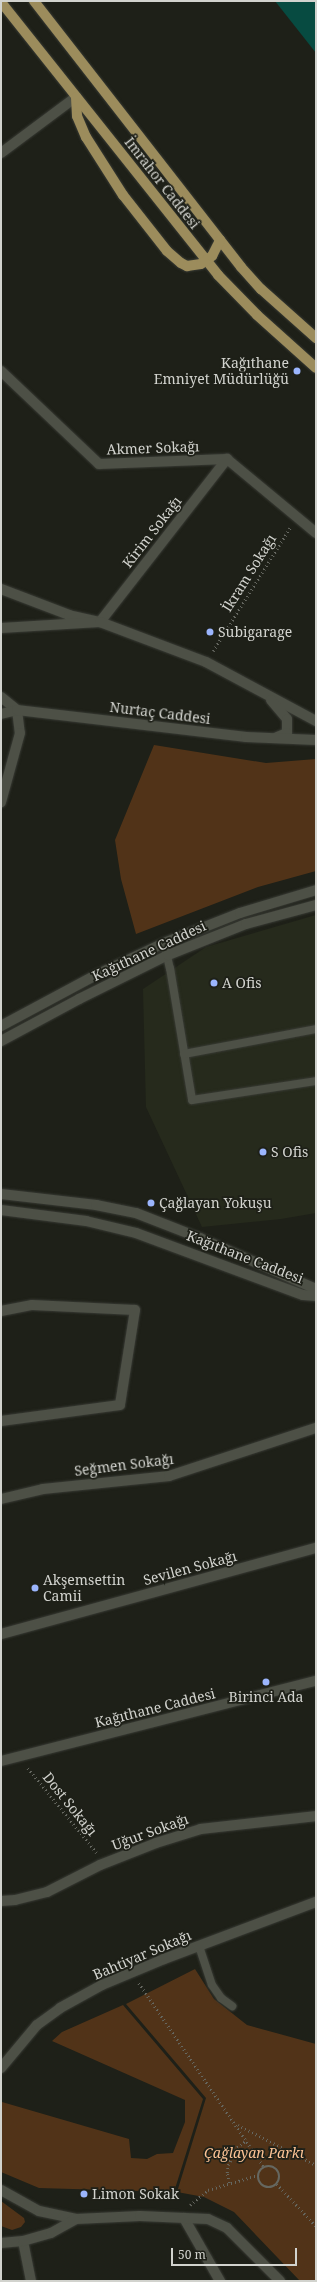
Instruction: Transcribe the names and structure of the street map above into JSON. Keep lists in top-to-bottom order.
{
  "streets": {
    "main road": ["İmrahor Caddesi"],
    "street": [
      "Akmer Sokağı",
      "Kirim Sokağı",
      "Nurtaç Caddesi",
      "Kağıthane Caddesi",
      "Seğmen Sokağı",
      "Sevilen Sokağı",
      "Uğur Sokağı",
      "Bahtiyar Sokağı"
    ],
    "path": ["İkram Sokağı", "Dost Sokağı"]
  },
  "crossings": [
    ["Akmer Sokağı", "Kirim Sokağı"],
    ["Kağıthane Caddesi", "Dost Sokağı"],
    ["Dost Sokağı", "Uğur Sokağı"]
  ],
  "parks": ["Çağlayan Parkı"],
  "places": [
    "Kağıthane Emniyet Müdürlüğü",
    "Subigarage",
    "A Ofis",
    "S Ofis",
    "Çağlayan Yokuşu",
    "Akşemsettin Camii",
    "Birinci Ada",
    "Limon Sokak"
  ],
  "scale_bar": "50 m"
}
